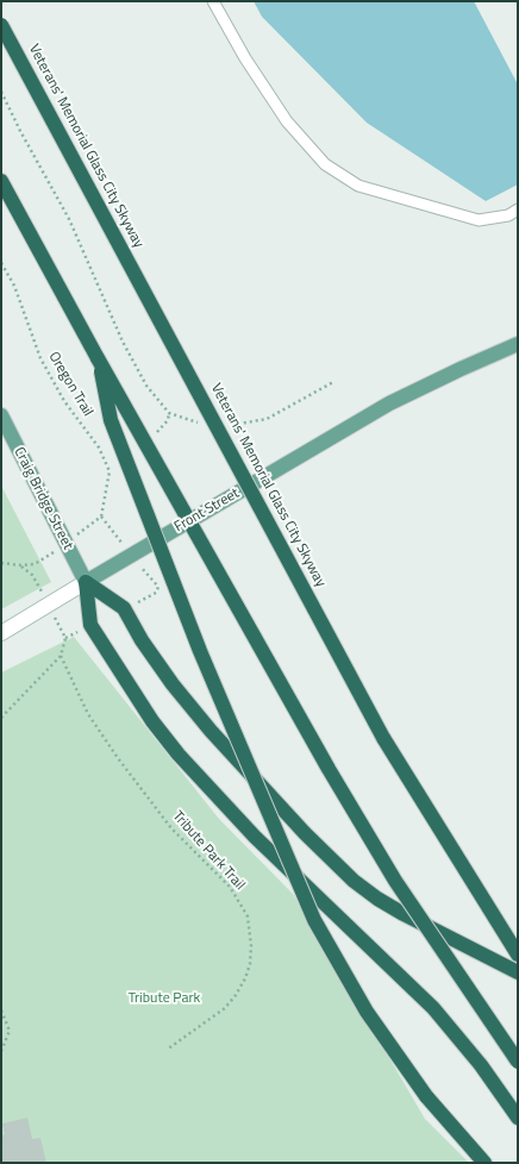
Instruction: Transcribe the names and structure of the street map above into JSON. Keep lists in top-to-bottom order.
{
  "streets": {
    "highway": ["Veterans' Memorial Glass City Skyway"],
    "main road": ["Craig Bridge Street", "Front Street"],
    "path": ["Oregon Trail", "Tribute Park Trail"]
  },
  "crossings": [
    ["Craig Bridge Street", "Front Street"]
  ],
  "parks": ["Tribute Park"]
}
